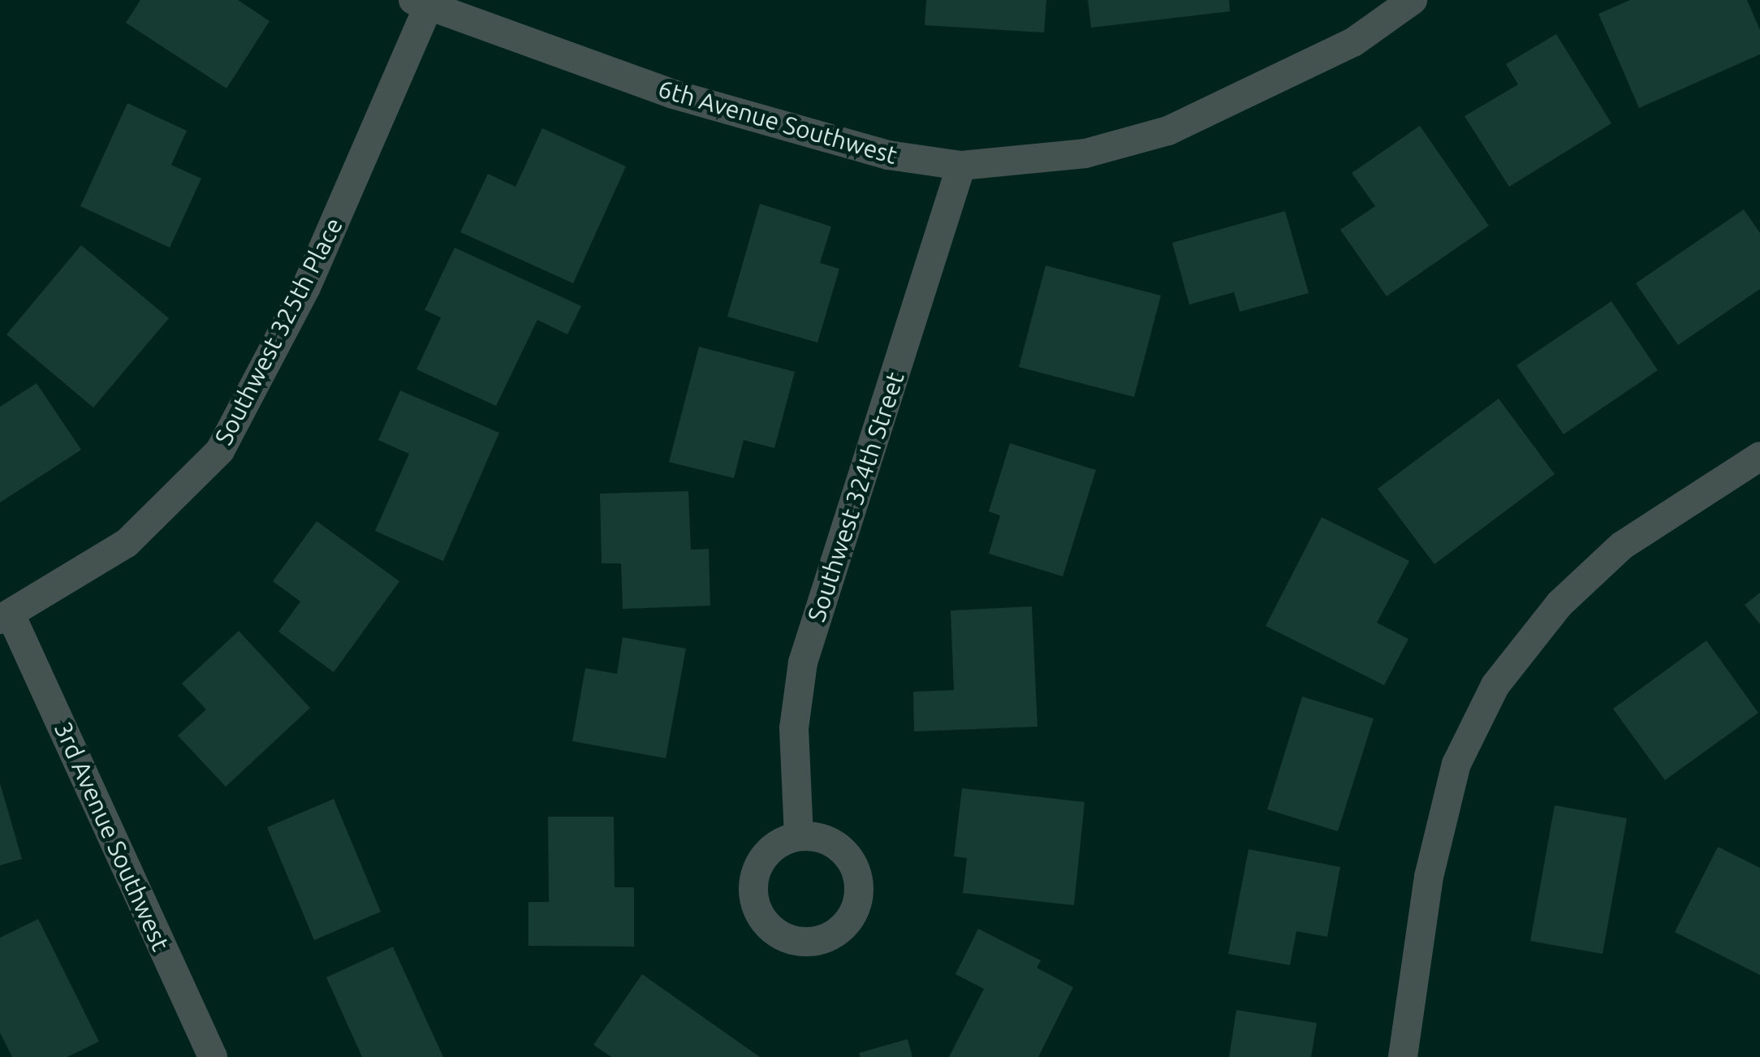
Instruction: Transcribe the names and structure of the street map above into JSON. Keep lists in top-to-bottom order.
{
  "streets": {
    "street": [
      "6th Avenue Southwest",
      "Southwest 325th Place",
      "Southwest 324th Street",
      "3rd Avenue Southwest"
    ]
  },
  "crossings": [
    ["6th Avenue Southwest", "Southwest 325th Place"],
    ["6th Avenue Southwest", "Southwest 324th Street"],
    ["Southwest 325th Place", "3rd Avenue Southwest"]
  ]
}
